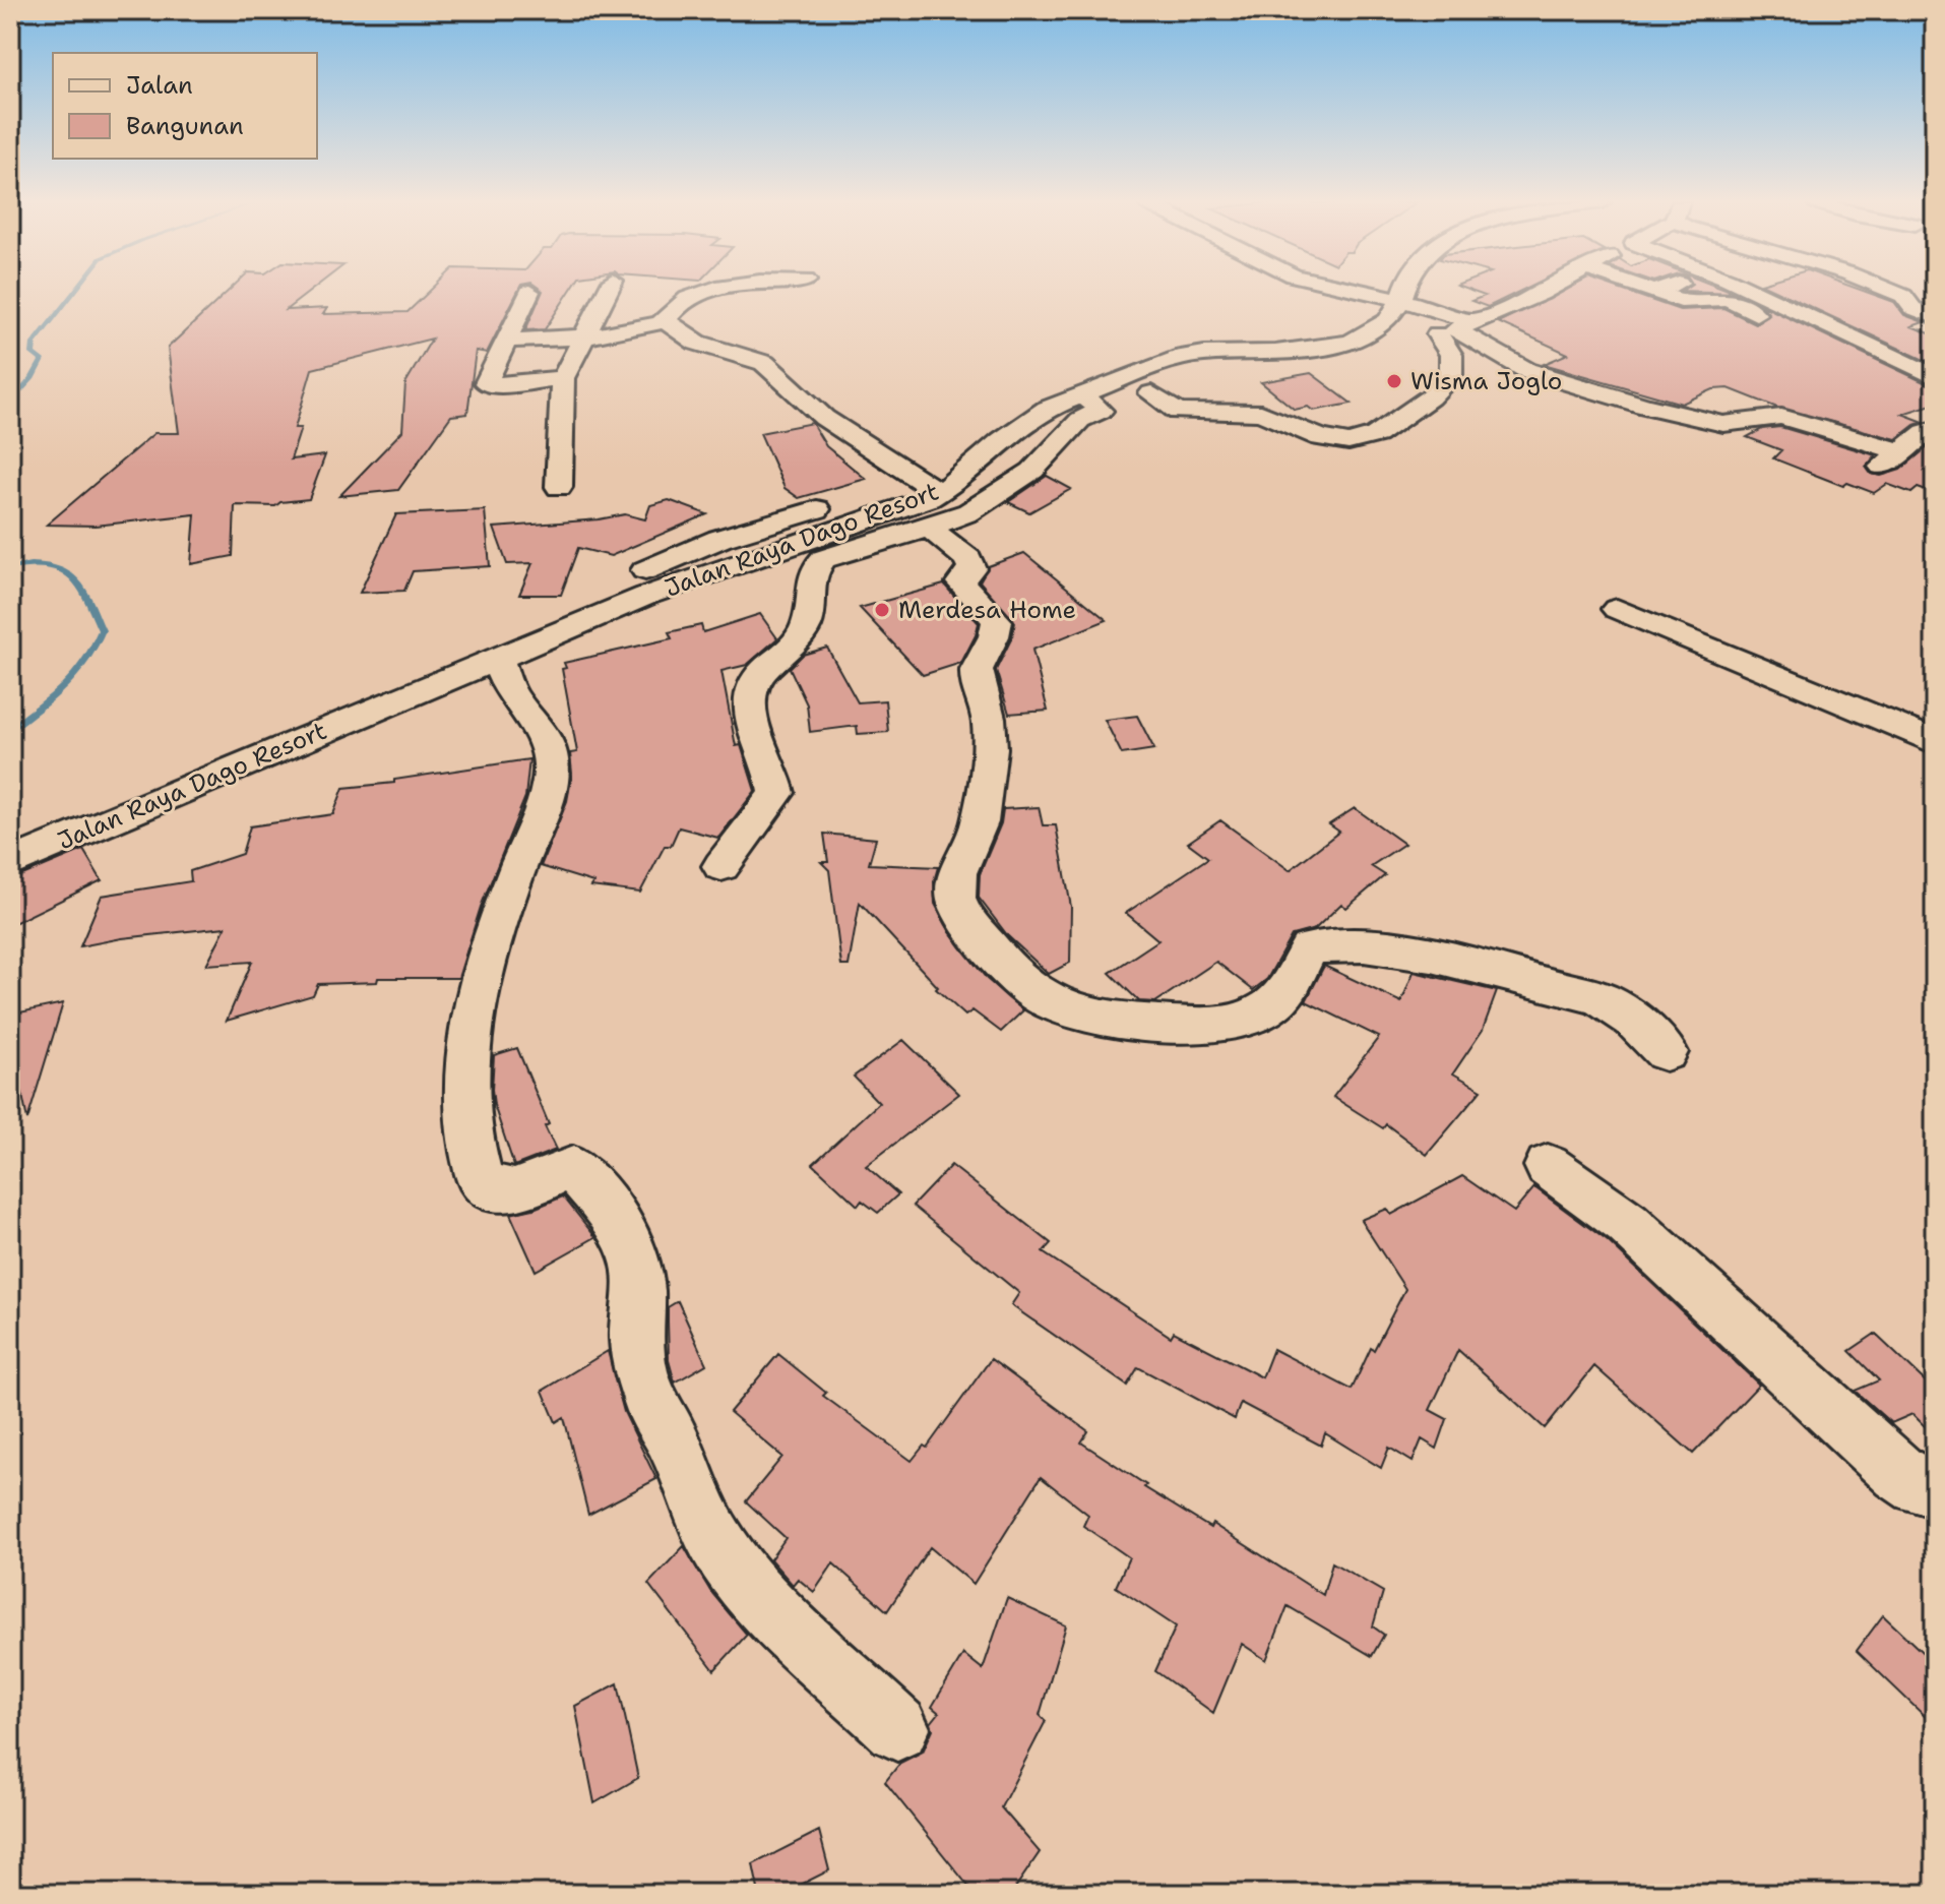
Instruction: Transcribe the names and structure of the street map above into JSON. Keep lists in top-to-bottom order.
{
  "streets": {
    "street": ["Jalan Raya Dago Resort"]
  },
  "places": ["Wisma Joglo", "Merdesa Home"],
  "legend": ["Jalan", "Bangunan"]
}
